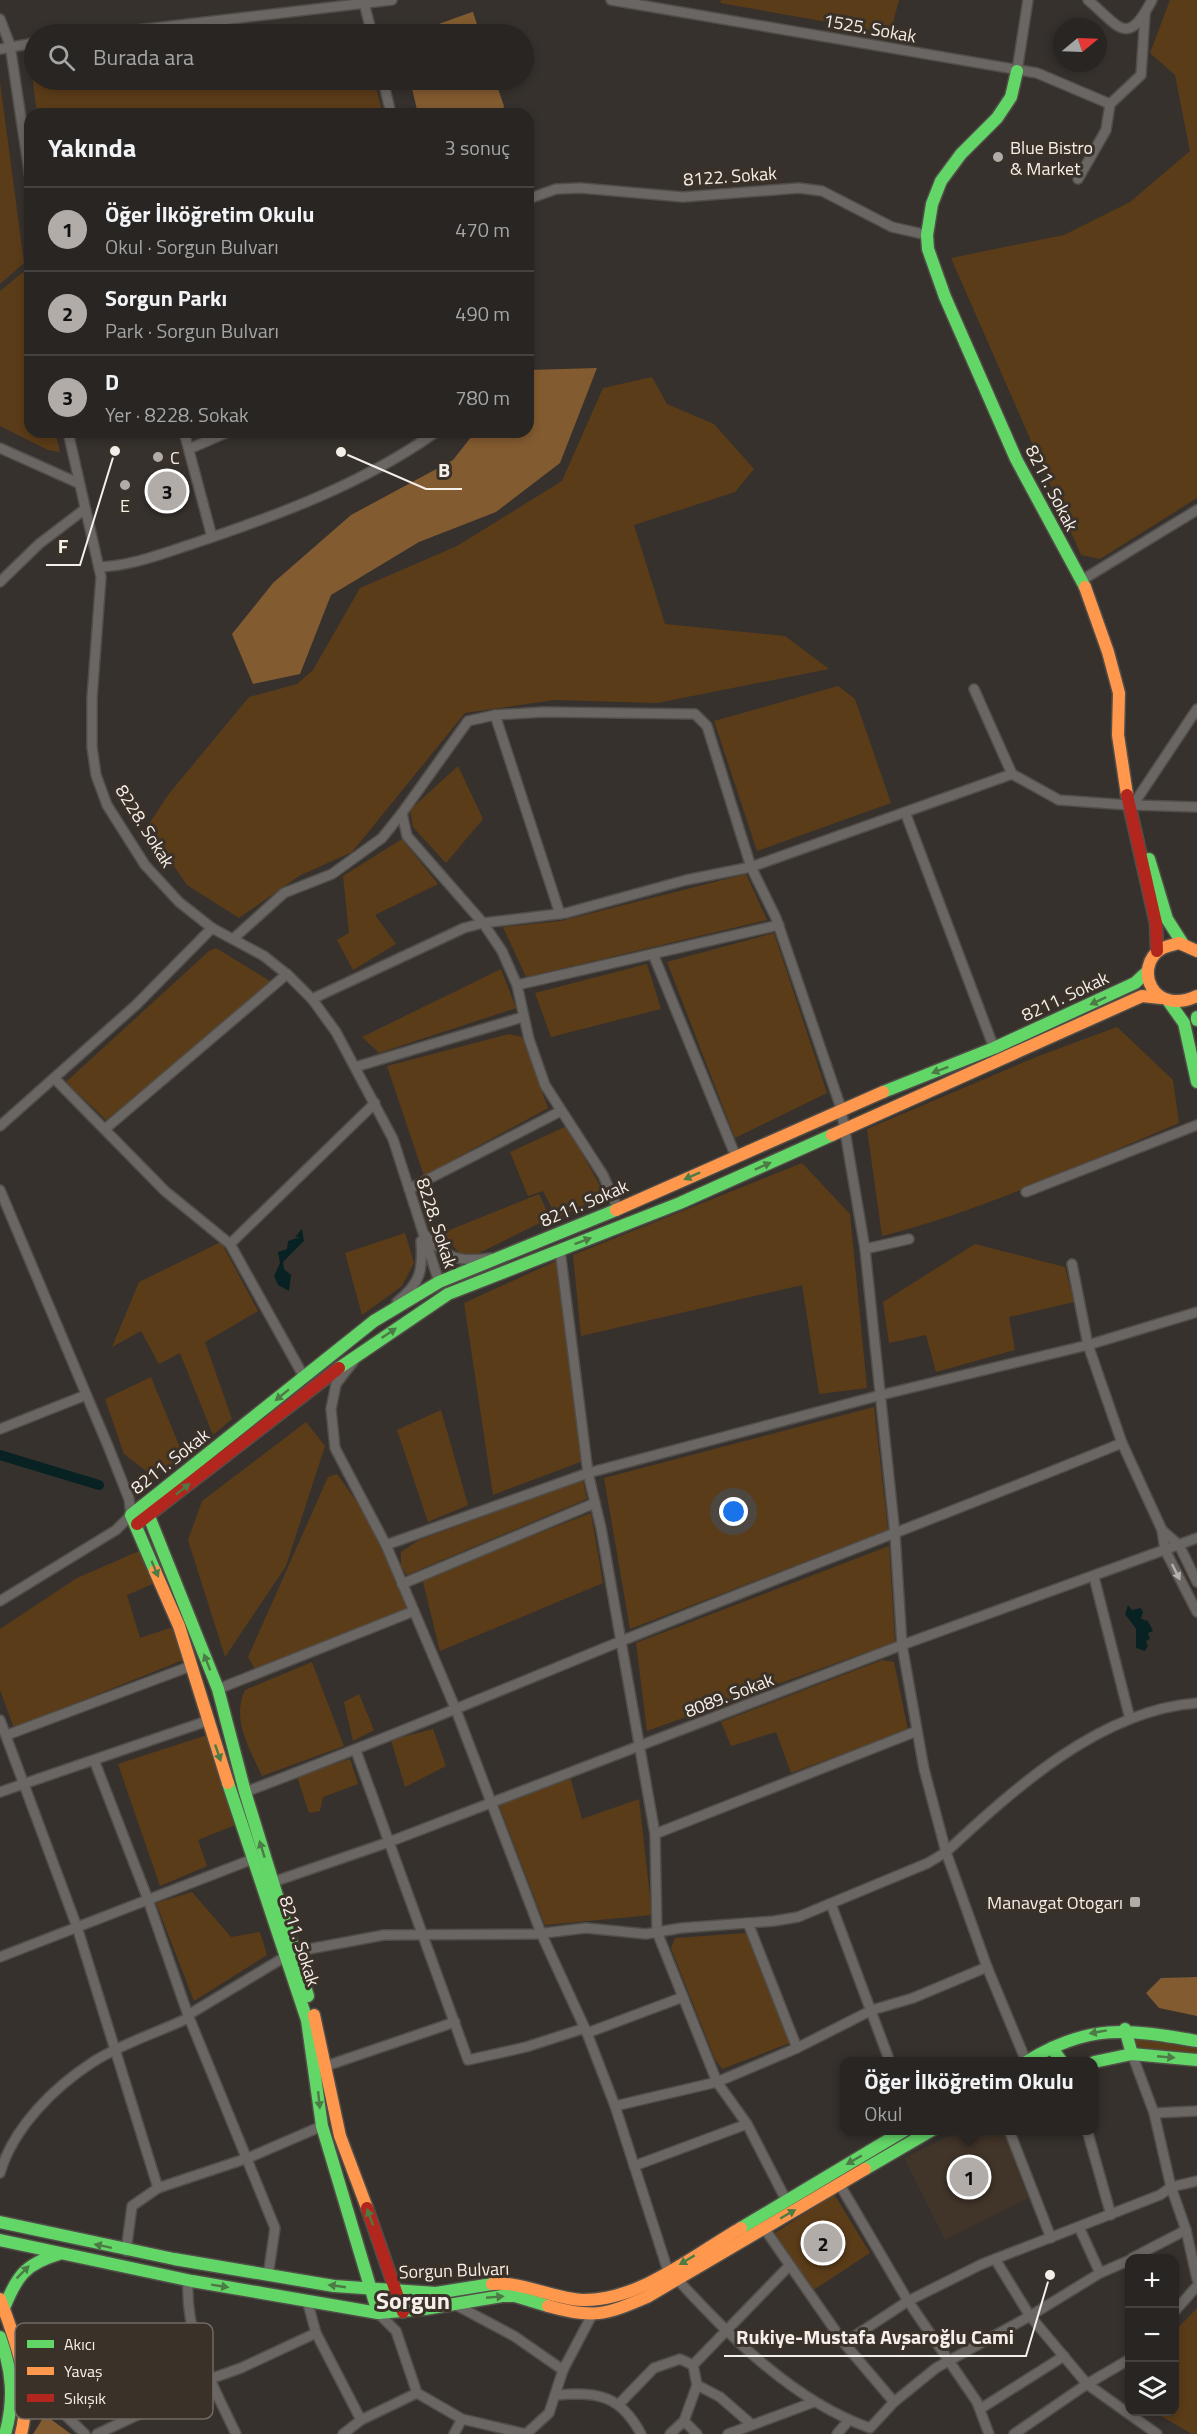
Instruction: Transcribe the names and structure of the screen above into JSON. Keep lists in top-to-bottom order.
{
  "streets": {
    "street": [
      "1525. Sokak",
      "8122. Sokak",
      "8211. Sokak",
      "8228. Sokak",
      "8089. Sokak",
      "Sorgun Bulvarı"
    ]
  },
  "crossings": [
    ["1525. Sokak", "8211. Sokak"],
    ["8122. Sokak", "8211. Sokak"],
    ["8211. Sokak", "8228. Sokak"],
    ["8211. Sokak", "Sorgun Bulvarı"]
  ],
  "districts": ["Sorgun"],
  "places": {
    "other": [
      "Blue Bistro & Market",
      "F",
      "B",
      "C",
      "E",
      "Rukiye-Mustafa Avşaroğlu Cami"
    ],
    "transit": ["Manavgat Otogarı"]
  },
  "legend": ["Akıcı", "Yavaş", "Sıkışık"],
  "north": "right",
  "page": {
    "search": "Burada ara",
    "heading": ["Yakında", "3 sonuç"],
    "list": [
      {
        "mark": "1",
        "name": "Öğer İlköğretim Okulu",
        "note": "Okul · Sorgun Bulvarı",
        "value": "470 m"
      },
      {
        "mark": "2",
        "name": "Sorgun Parkı",
        "note": "Park · Sorgun Bulvarı",
        "value": "490 m"
      },
      {
        "mark": "3",
        "name": "D",
        "note": "Yer · 8228. Sokak",
        "value": "780 m"
      }
    ],
    "pins": ["3", "1", "2"],
    "popup": ["Öğer İlköğretim Okulu", "Okul"],
    "map_buttons": ["+", "−"]
  }
}
